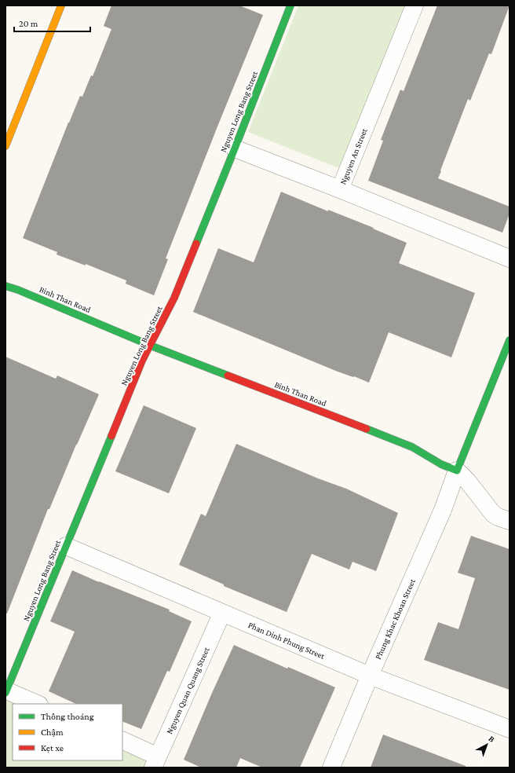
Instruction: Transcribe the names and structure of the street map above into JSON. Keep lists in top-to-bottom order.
{
  "streets": {
    "street": [
      "Nguyen Long Bang Street",
      "Nguyen An Street",
      "Binh Than Road",
      "Phung Khac Khoan Street",
      "Phan Dinh Phung Street",
      "Nguyen Quan Quang Street"
    ]
  },
  "crossings": [
    ["Nguyen Long Bang Street", "Binh Than Road"],
    ["Nguyen Long Bang Street", "Phan Dinh Phung Street"],
    ["Binh Than Road", "Phung Khac Khoan Street"],
    ["Phung Khac Khoan Street", "Phan Dinh Phung Street"],
    ["Phan Dinh Phung Street", "Nguyen Quan Quang Street"]
  ],
  "legend": ["Thông thoáng", "Chậm", "Kẹt xe"],
  "scale_bar": "20 m",
  "north": "top right"
}
